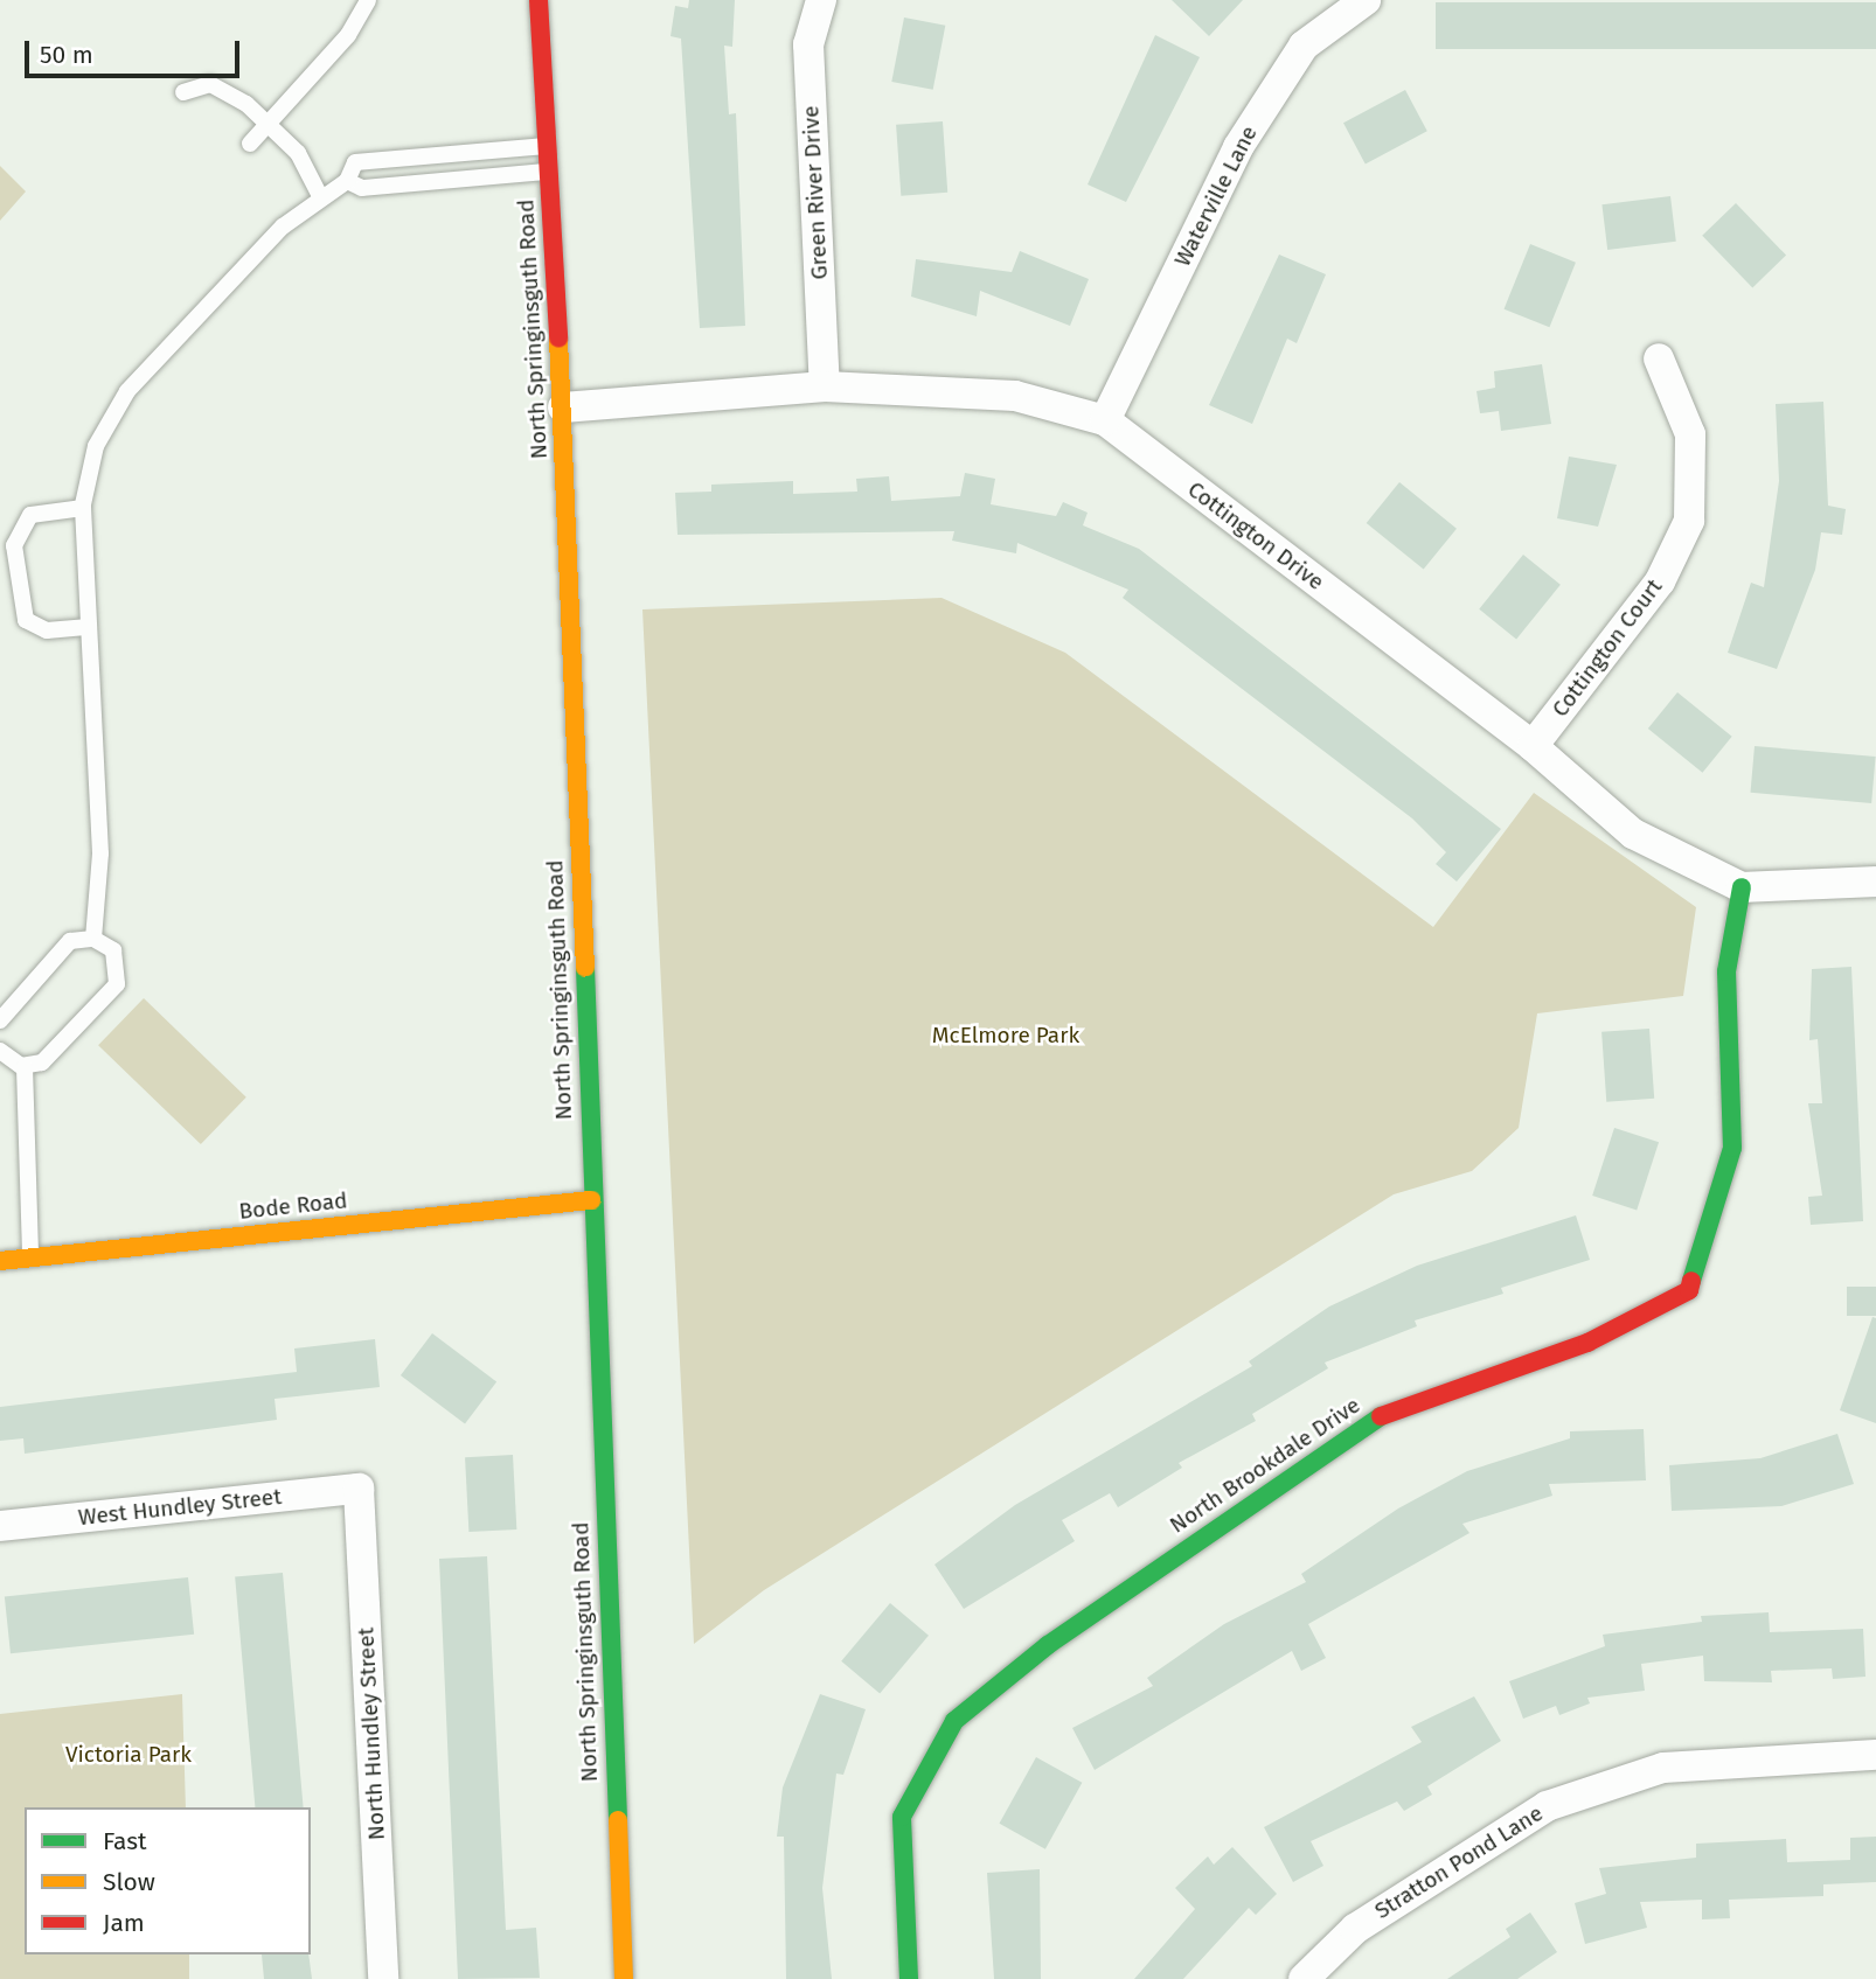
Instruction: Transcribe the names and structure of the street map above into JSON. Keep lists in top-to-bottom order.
{
  "streets": {
    "street": [
      "Green River Drive",
      "Waterville Lane",
      "North Springinsguth Road",
      "Cottington Drive",
      "Cottington Court",
      "Bode Road",
      "North Brookdale Drive",
      "West Hundley Street",
      "North Hundley Street",
      "Stratton Pond Lane"
    ]
  },
  "crossings": [
    ["Green River Drive", "Cottington Drive"],
    ["Waterville Lane", "Cottington Drive"],
    ["North Springinsguth Road", "Cottington Drive"],
    ["North Springinsguth Road", "Bode Road"],
    ["Cottington Drive", "Cottington Court"],
    ["Cottington Drive", "North Brookdale Drive"],
    ["West Hundley Street", "North Hundley Street"]
  ],
  "parks": ["McElmore Park", "Victoria Park"],
  "legend": ["Fast", "Slow", "Jam"],
  "scale_bar": "50 m"
}
